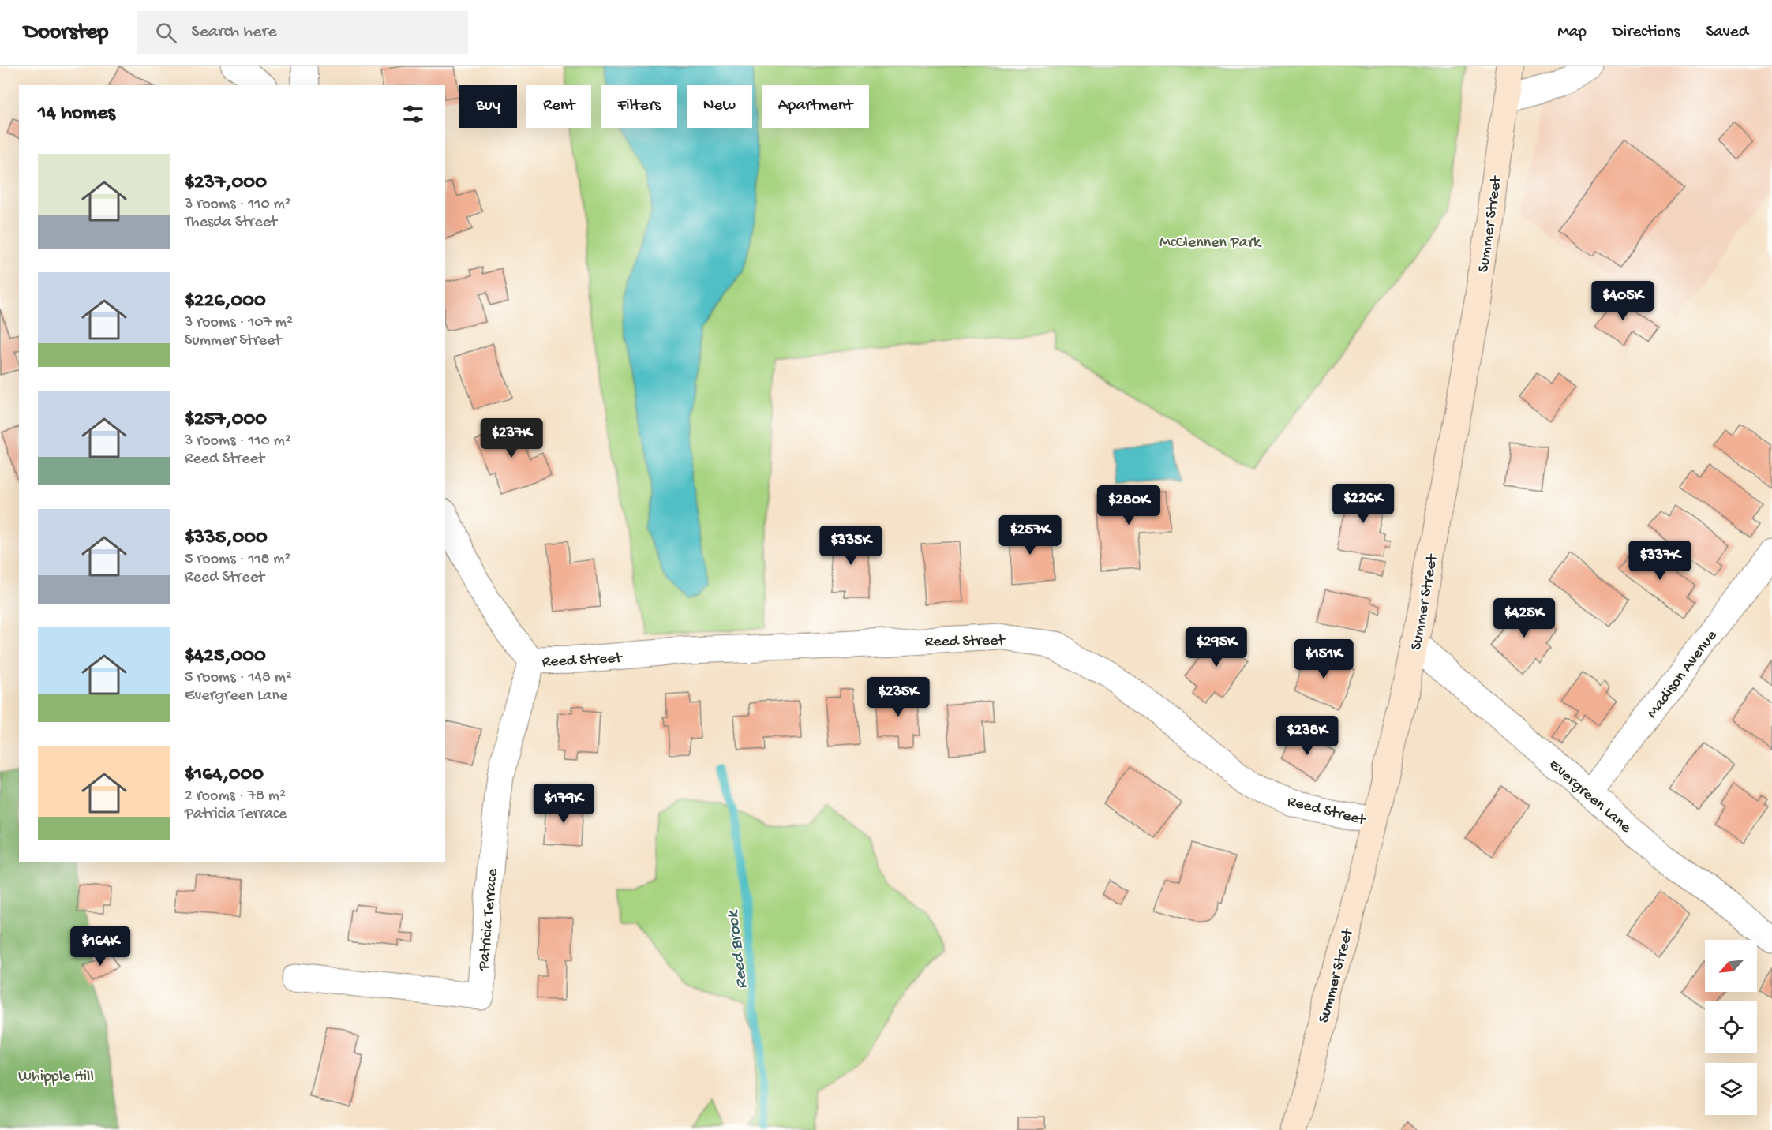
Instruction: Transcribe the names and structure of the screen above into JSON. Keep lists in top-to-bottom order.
{
  "streets": {
    "main road": ["Summer Street"],
    "street": [
      "Reed Street",
      "Madison Avenue",
      "Evergreen Lane",
      "Patricia Terrace"
    ]
  },
  "crossings": [
    ["Summer Street", "Reed Street"],
    ["Summer Street", "Evergreen Lane"],
    ["Reed Street", "Patricia Terrace"],
    ["Madison Avenue", "Evergreen Lane"]
  ],
  "water": ["Reed Brook"],
  "parks": ["McClennen Park", "Whipple Hill"],
  "north": "bottom left",
  "page": {
    "header": "Doorstep",
    "search": "Search here",
    "nav": ["Map", "Directions", "Saved"],
    "chip": [
      "Buy",
      "Rent",
      "Filters",
      "New",
      "Apartment"
    ],
    "heading": "14 homes",
    "list": [
      {
        "name": "$237,000",
        "note": "3 rooms · 110 m² · Thesda Street"
      },
      {
        "name": "$226,000",
        "note": "3 rooms · 107 m² · Summer Street"
      },
      {
        "name": "$257,000",
        "note": "3 rooms · 110 m² · Reed Street"
      },
      {
        "name": "$335,000",
        "note": "5 rooms · 118 m² · Reed Street"
      },
      {
        "name": "$425,000",
        "note": "5 rooms · 148 m² · Evergreen Lane"
      },
      {
        "name": "$164,000",
        "note": "2 rooms · 78 m² · Patricia Terrace"
      }
    ],
    "price": [
      "$405K",
      "$237K",
      "$226K",
      "$280K",
      "$257K",
      "$335K",
      "$337K",
      "$425K",
      "$295K",
      "$151K",
      "$235K",
      "$238K",
      "$179K",
      "$164K"
    ]
  }
}
